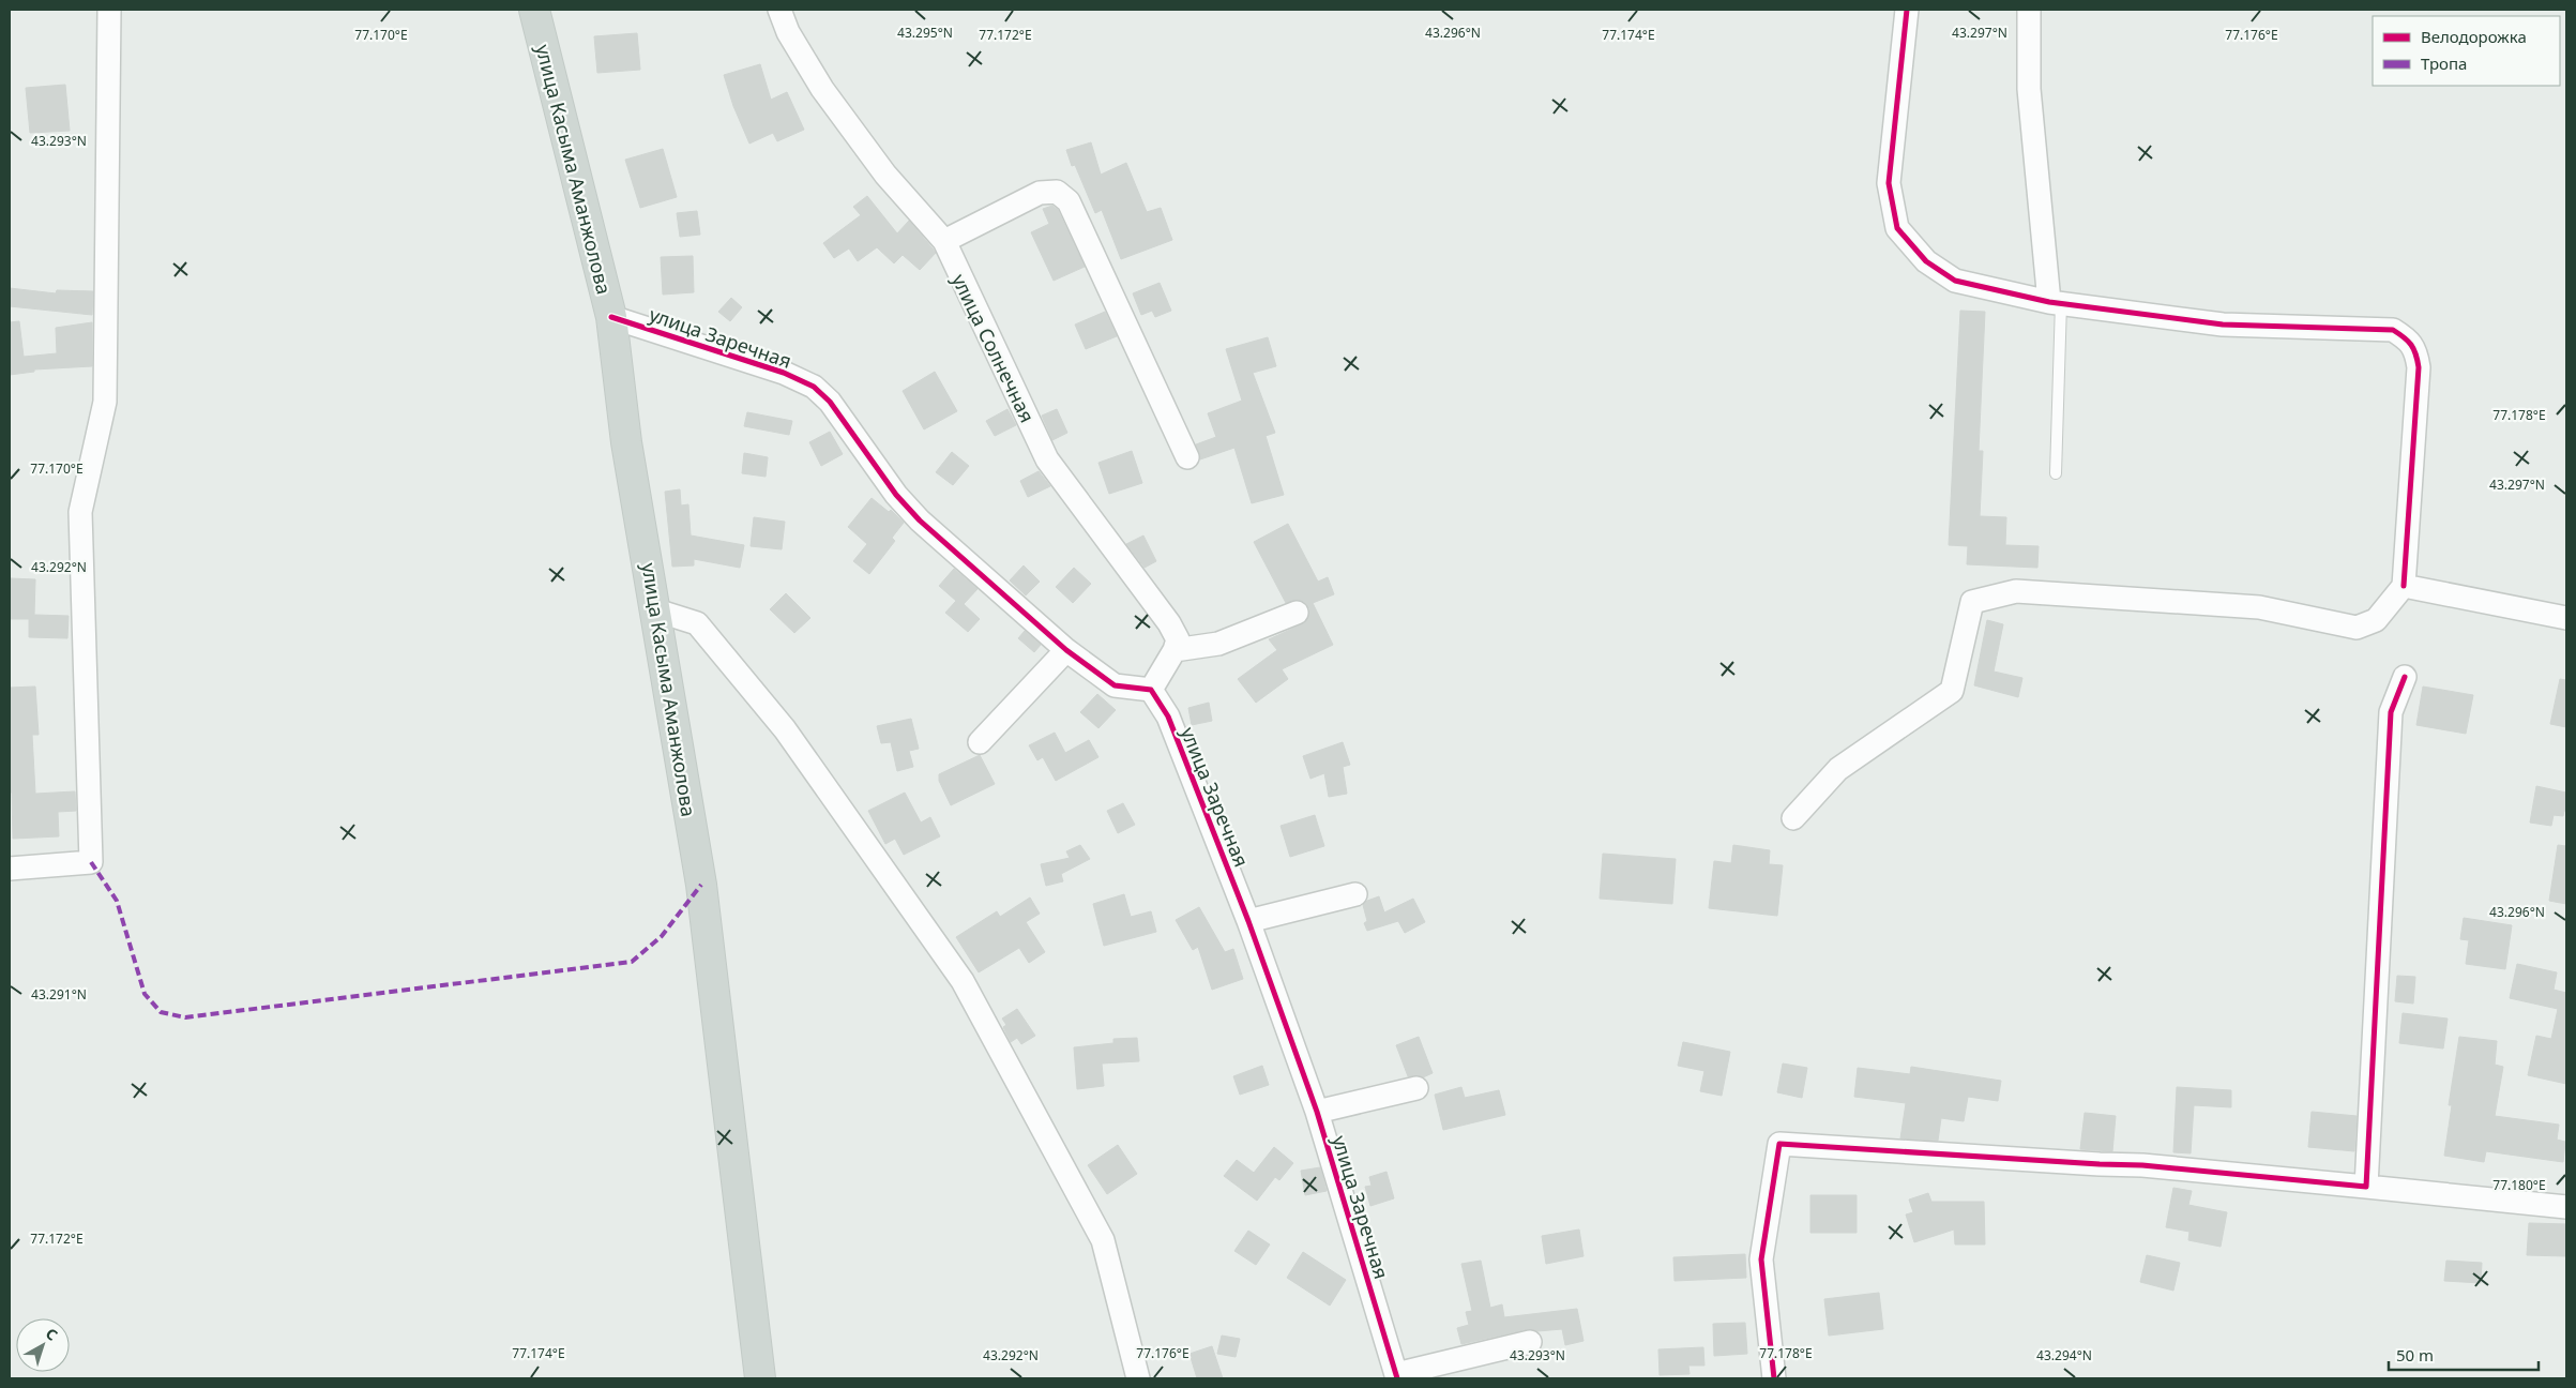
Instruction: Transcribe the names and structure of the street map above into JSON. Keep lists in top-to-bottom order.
{
  "streets": {
    "main road": ["улица Касыма Аманжолова"],
    "street": ["улица Заречная", "улица Солнечная"]
  },
  "crossings": [
    ["улица Касыма Аманжолова", "улица Заречная"]
  ],
  "legend": ["Велодорожка", "Тропа"],
  "scale_bar": "50 m",
  "north": "top right",
  "coordinates": [
    "43.295°N",
    "43.296°N",
    "43.297°N",
    "77.170°E",
    "77.172°E",
    "77.174°E",
    "77.176°E",
    "43.293°N",
    "77.178°E",
    "43.292°N",
    "43.291°N",
    "77.180°E",
    "43.294°N"
  ]
}
